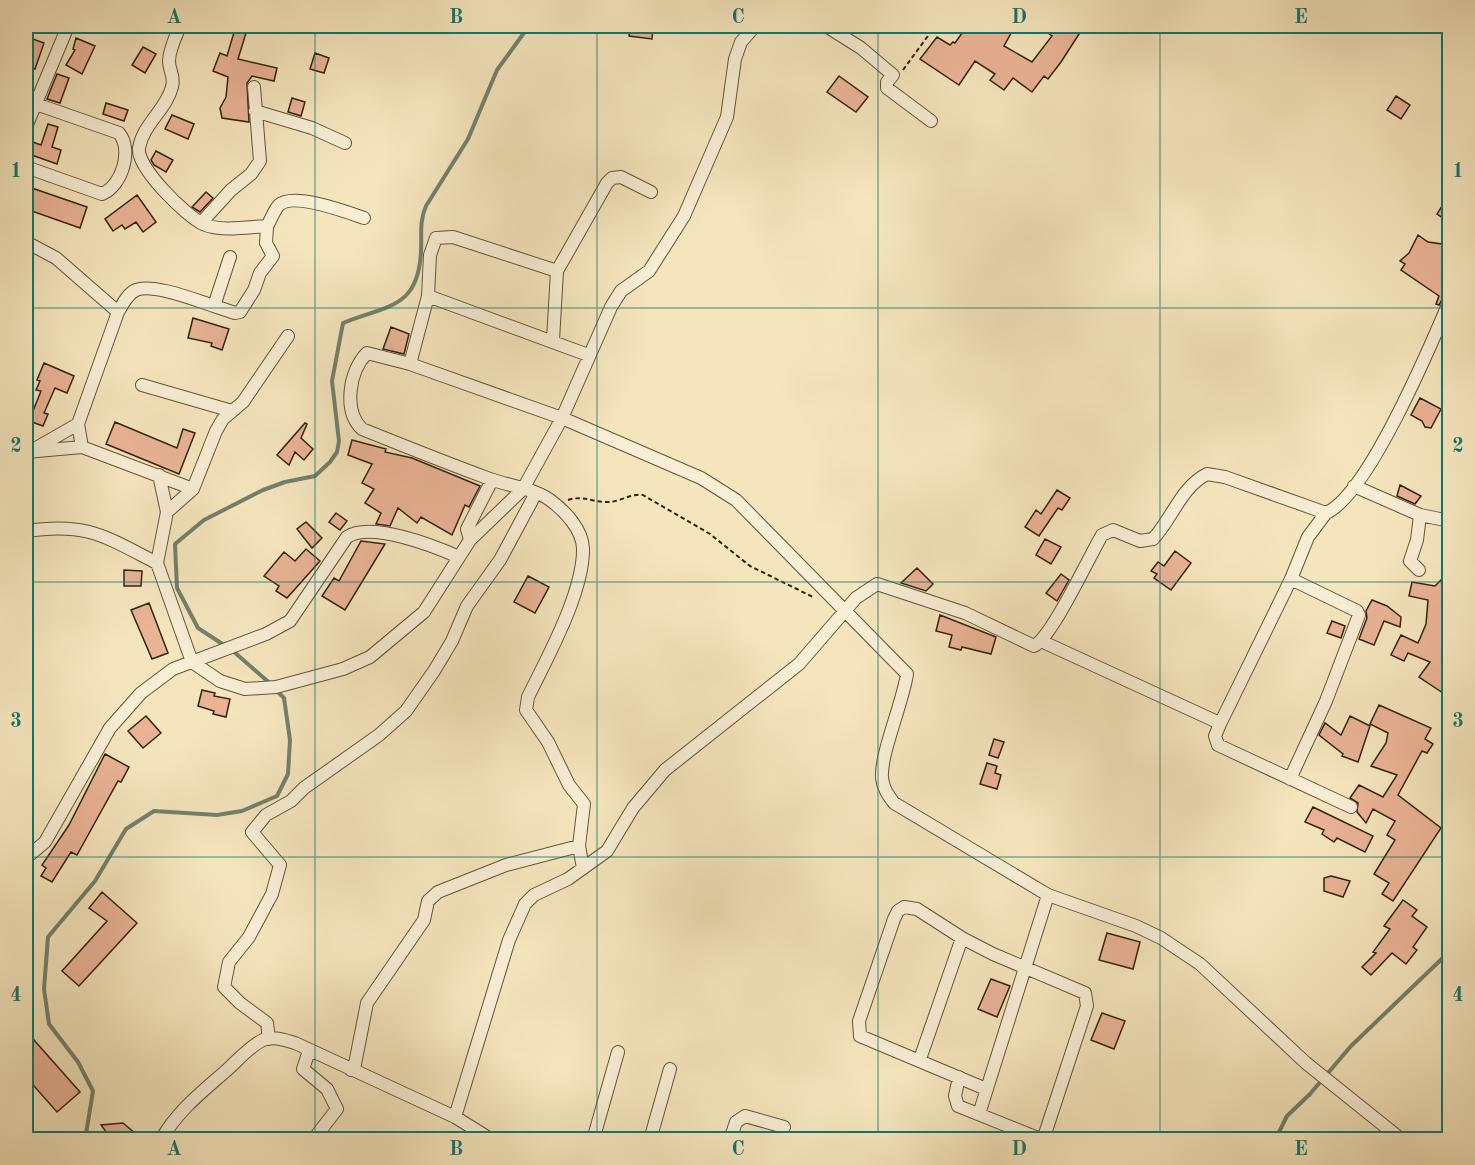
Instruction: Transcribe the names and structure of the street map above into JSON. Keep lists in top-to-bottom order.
{
  "grid": {
    "columns": [
      "A",
      "B",
      "C",
      "D",
      "E"
    ],
    "rows": [
      "1",
      "2",
      "3",
      "4"
    ]
  }
}
